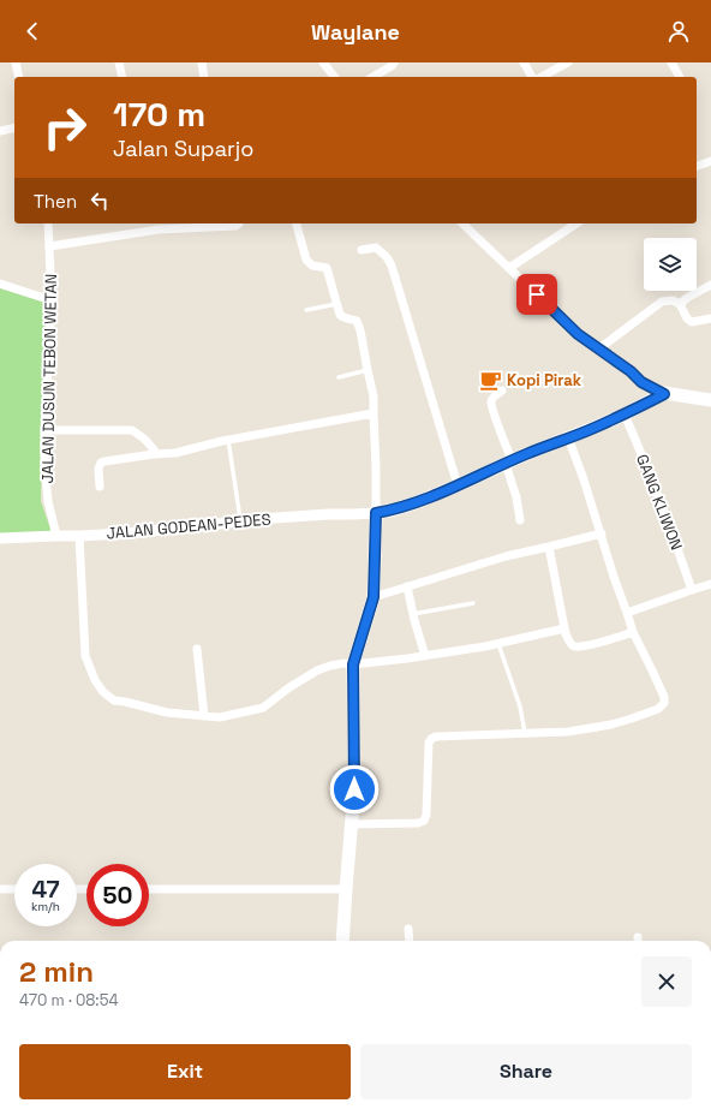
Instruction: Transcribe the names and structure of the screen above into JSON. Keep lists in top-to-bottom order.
{
  "streets": {
    "street": ["JALAN DUSUN TEBON WETAN", "GANG KLIWON", "JALAN GODEAN-PEDES"]
  },
  "crossings": [
    ["JALAN DUSUN TEBON WETAN", "JALAN GODEAN-PEDES"]
  ],
  "places": {
    "cafe": ["Kopi Pirak"]
  },
  "page": {
    "header": "Waylane",
    "turn": ["170 m", "Jalan Suparjo"],
    "then": "Then",
    "speed": "47 km/h",
    "limit": "50",
    "heading": ["2 min", "470 m · 08:54"],
    "buttons": ["Exit", "Share"]
  }
}
